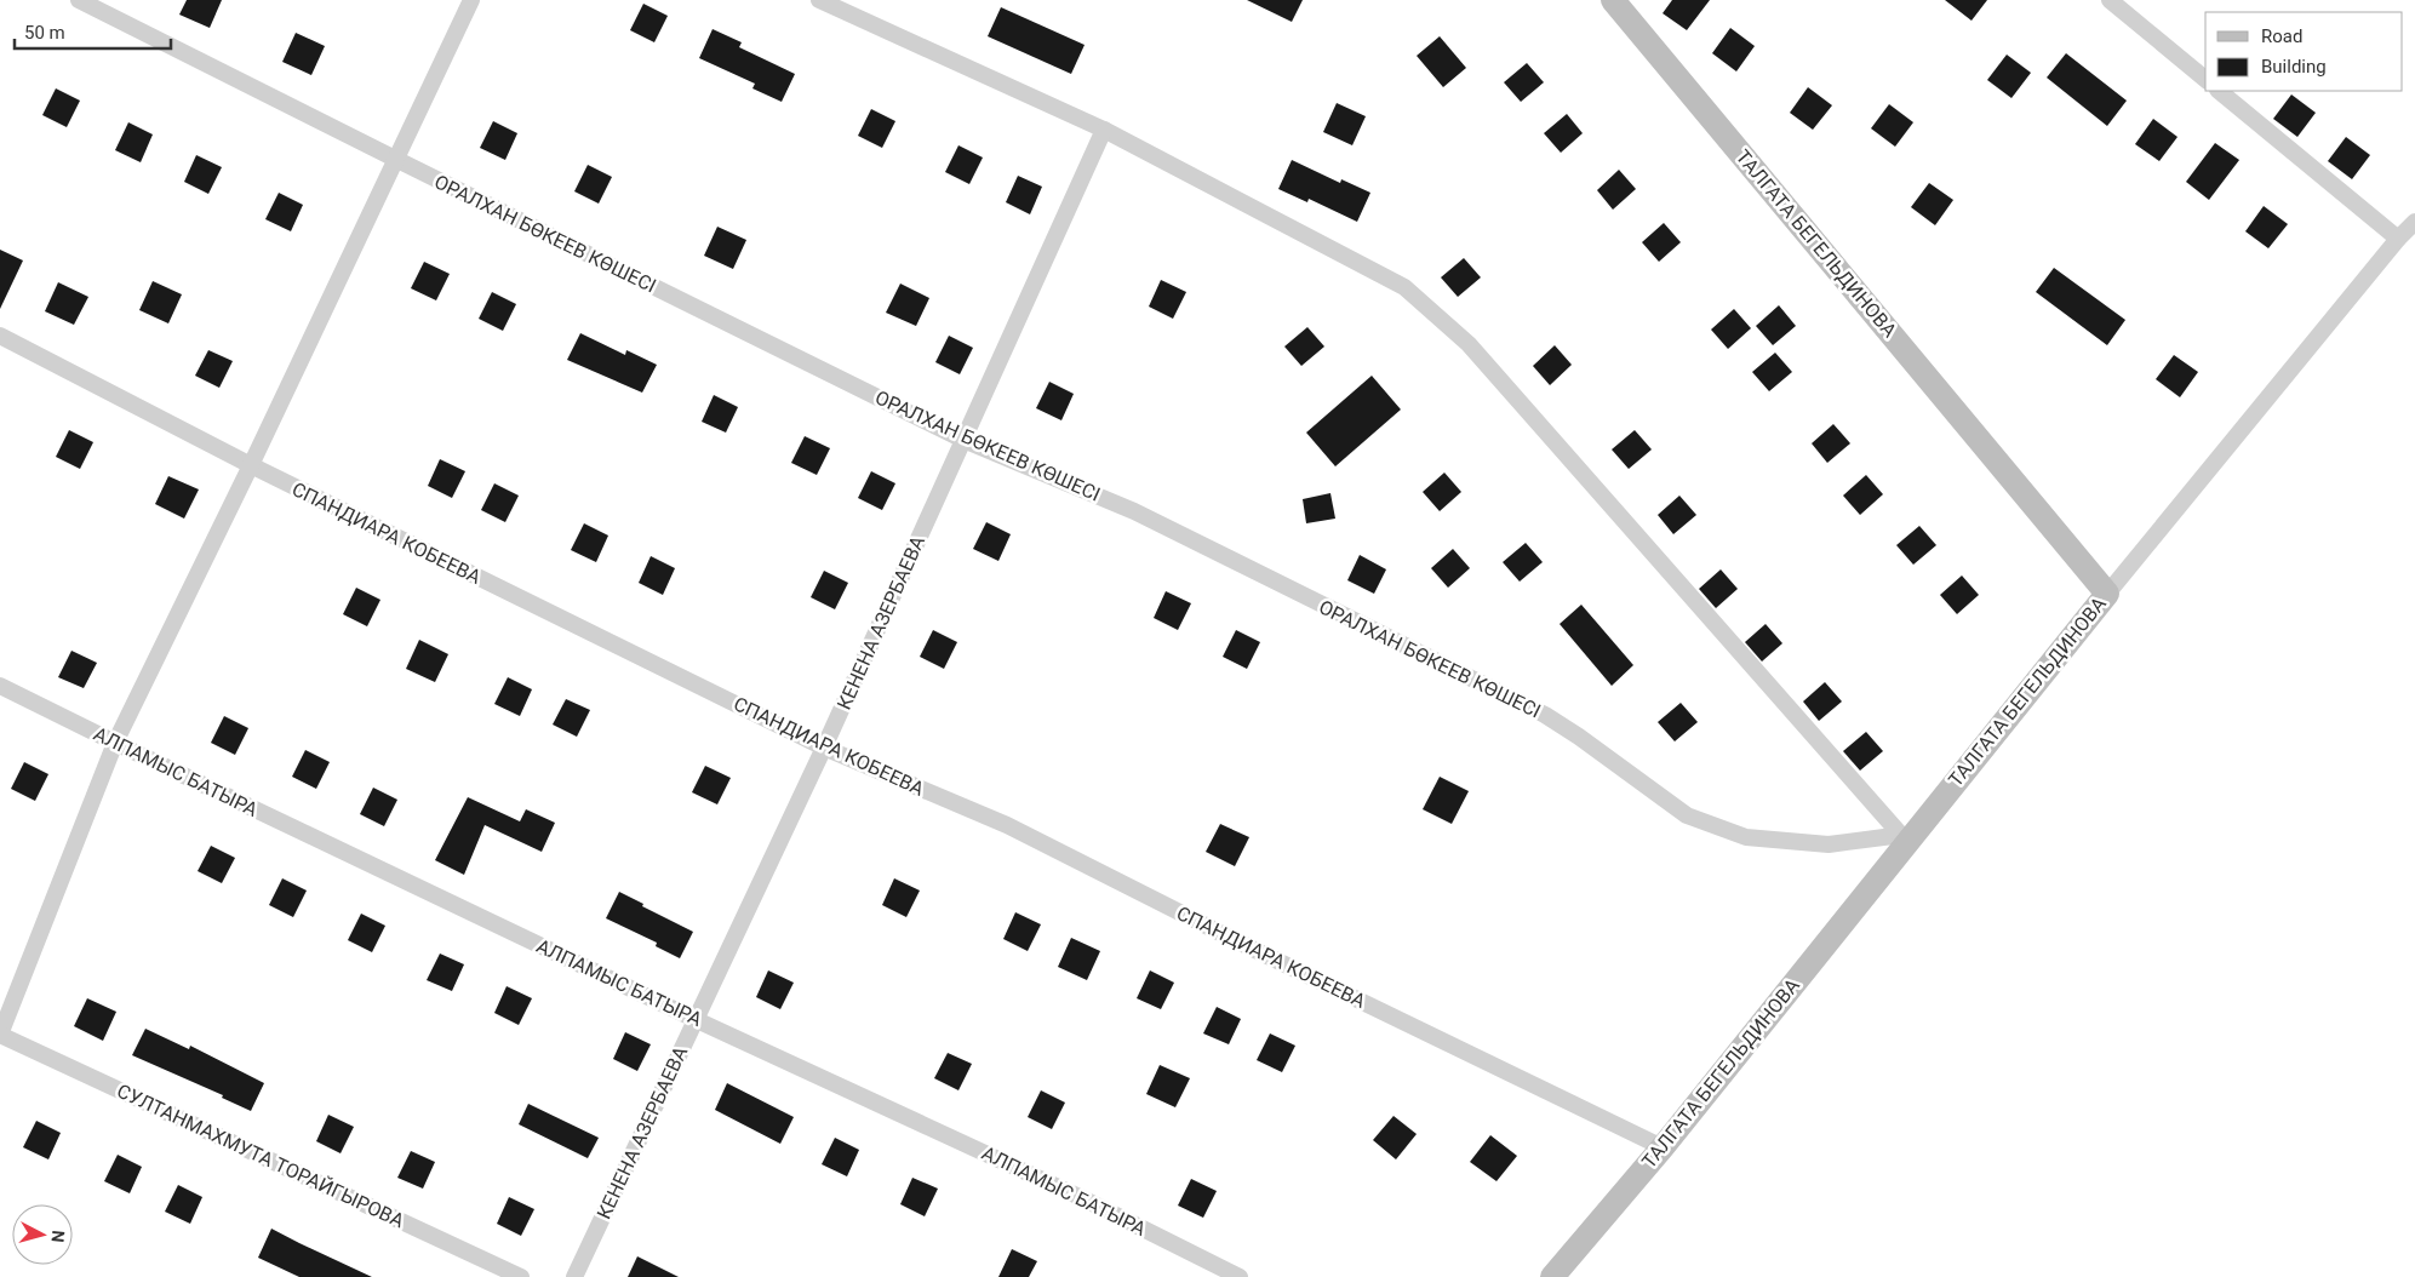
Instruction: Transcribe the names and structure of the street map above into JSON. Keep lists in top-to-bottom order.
{
  "streets": {
    "street": [
      "ОРАЛХАН БӨКЕЕВ КӨШЕСІ",
      "ТАЛГАТА БЕГЕЛЬДИНОВА",
      "СПАНДИАРА КОБЕЕВА",
      "КЕНЕНА АЗЕРБАЕВА",
      "АЛПАМЫС БАТЫРА",
      "СУЛТАНМАХМУТА ТОРАЙГЫРОВА"
    ]
  },
  "crossings": [
    ["ОРАЛХАН БӨКЕЕВ КӨШЕСІ", "ТАЛГАТА БЕГЕЛЬДИНОВА"],
    ["ОРАЛХАН БӨКЕЕВ КӨШЕСІ", "КЕНЕНА АЗЕРБАЕВА"],
    ["ТАЛГАТА БЕГЕЛЬДИНОВА", "СПАНДИАРА КОБЕЕВА"],
    ["СПАНДИАРА КОБЕЕВА", "КЕНЕНА АЗЕРБАЕВА"],
    ["КЕНЕНА АЗЕРБАЕВА", "АЛПАМЫС БАТЫРА"]
  ],
  "legend": ["Road", "Building"],
  "scale_bar": "50 m",
  "north": "right"
}
